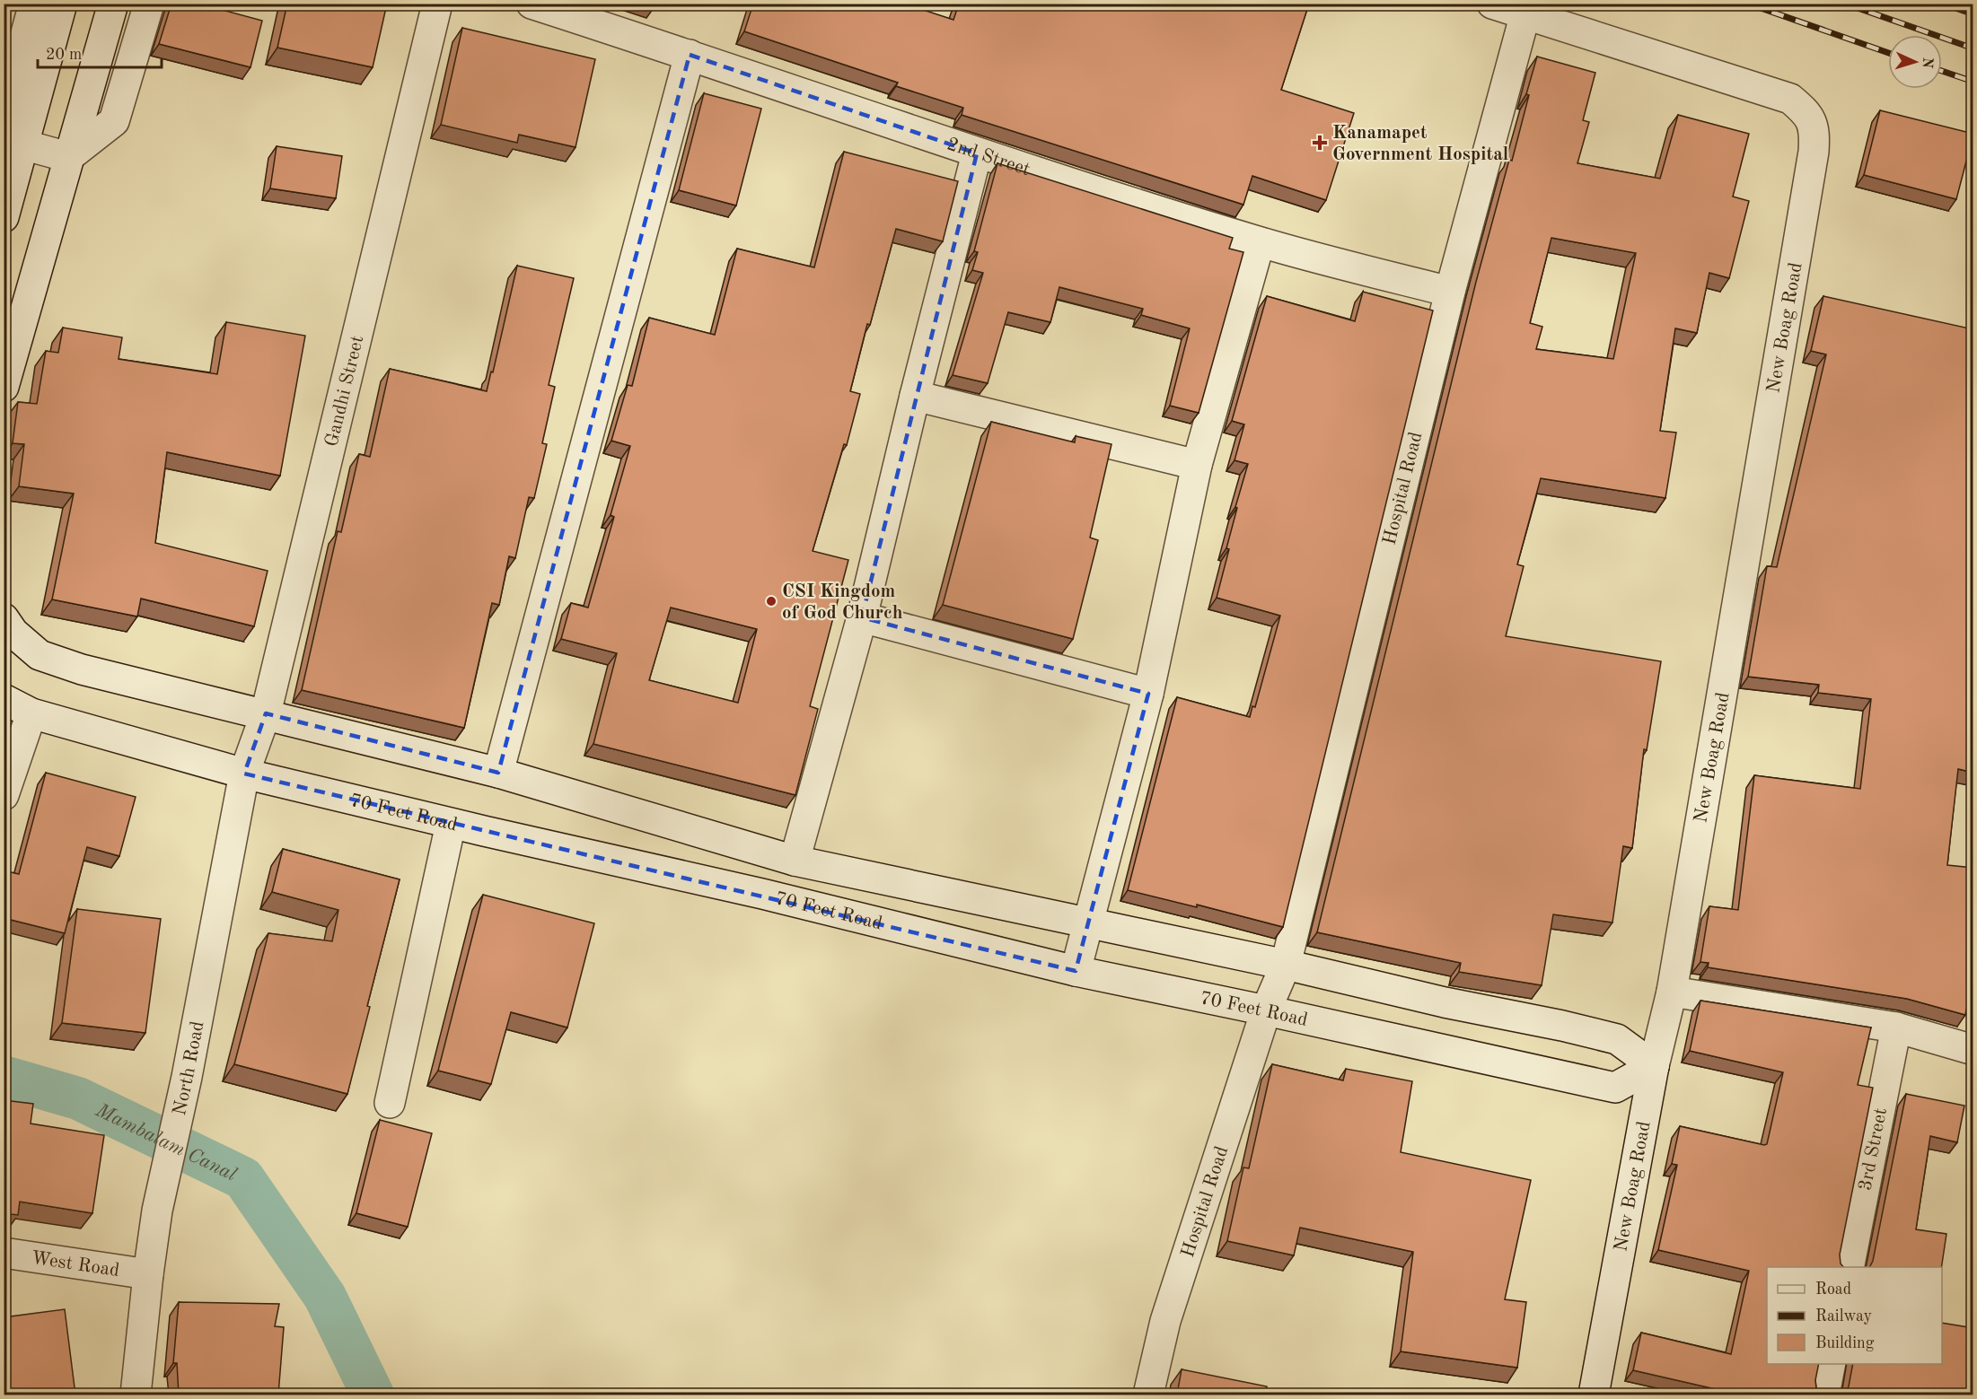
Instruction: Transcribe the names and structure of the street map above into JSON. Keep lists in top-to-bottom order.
{
  "streets": {
    "street": [
      "2nd Street",
      "New Boag Road",
      "Gandhi Street",
      "Hospital Road",
      "70 Feet Road",
      "North Road",
      "3rd Street",
      "West Road"
    ]
  },
  "crossings": [
    ["2nd Street", "Hospital Road"],
    ["New Boag Road", "Hospital Road"],
    ["New Boag Road", "70 Feet Road"],
    ["Gandhi Street", "70 Feet Road"],
    ["Gandhi Street", "North Road"],
    ["Hospital Road", "70 Feet Road"],
    ["70 Feet Road", "North Road"],
    ["North Road", "West Road"]
  ],
  "water": ["Mambalam Canal"],
  "places": {
    "health": ["Kanamapet Government Hospital"],
    "other": ["CSI Kingdom of God Church"]
  },
  "legend": ["Road", "Railway", "Building"],
  "scale_bar": "20 m",
  "north": "right"
}
